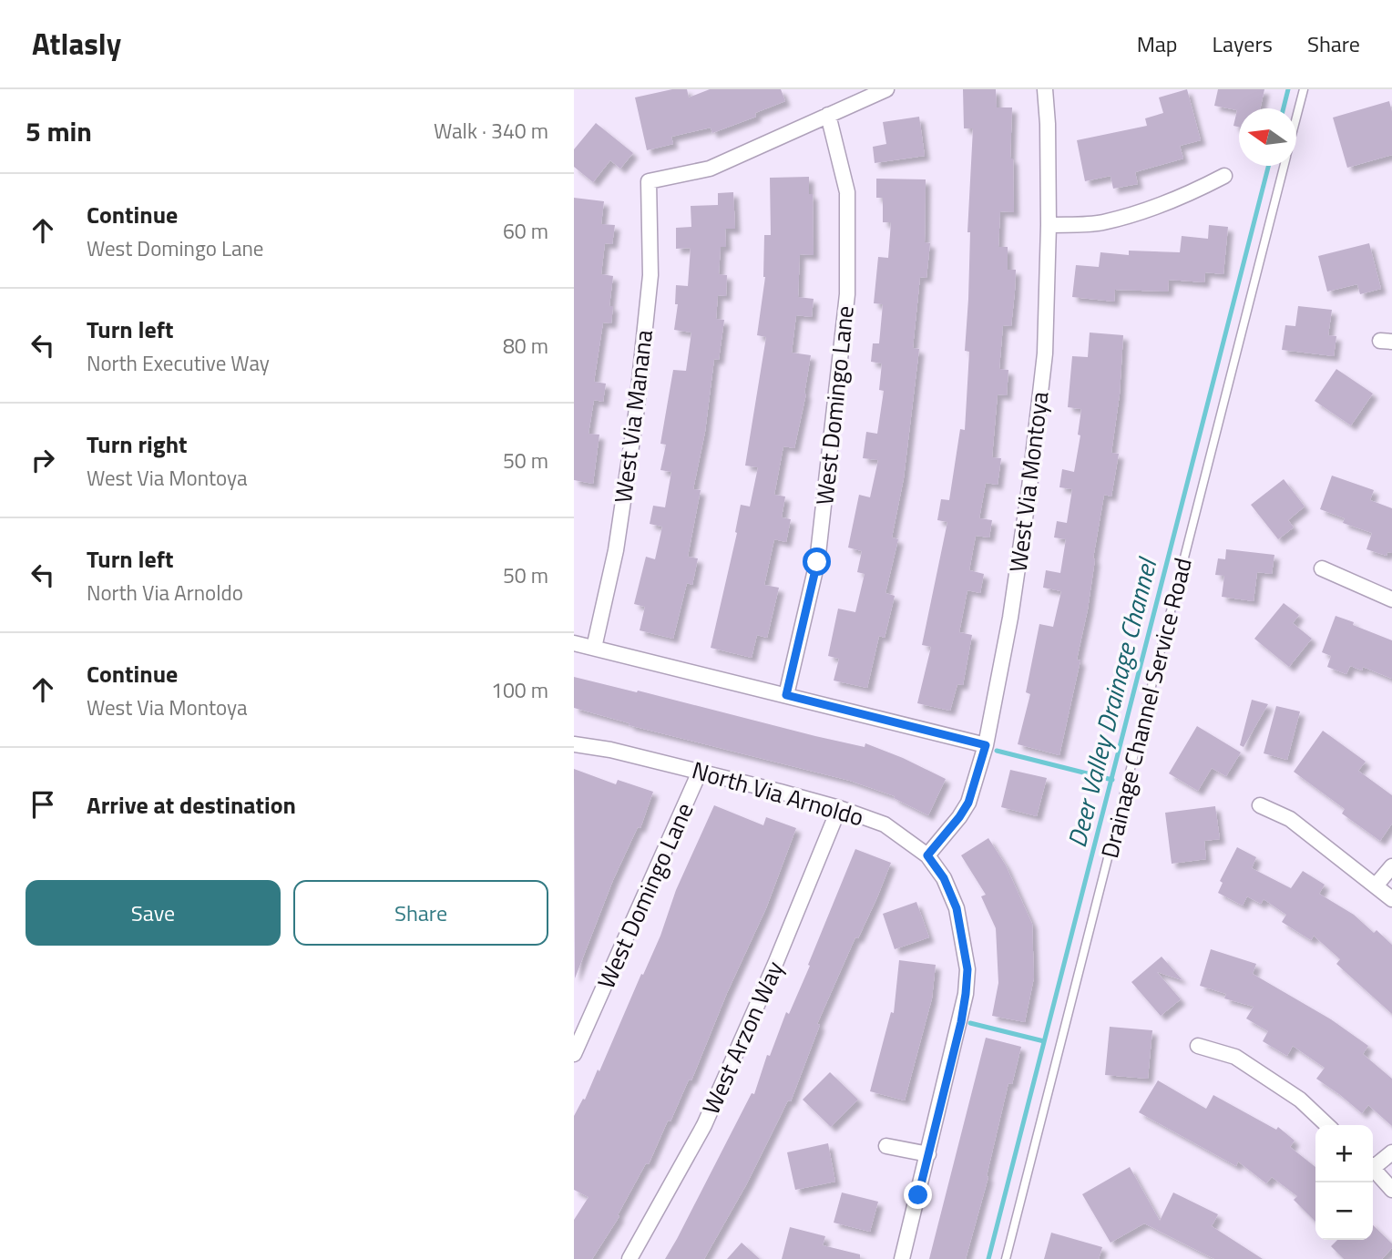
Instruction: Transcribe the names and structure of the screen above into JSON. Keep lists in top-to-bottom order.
{
  "streets": {
    "street": [
      "West Domingo Lane",
      "West Via Manana",
      "West Via Montoya",
      "North Via Arnoldo",
      "West Arzon Way"
    ],
    "lane": ["Drainage Channel Service Road"]
  },
  "crossings": [
    ["West Domingo Lane", "West Via Manana"],
    ["West Domingo Lane", "North Via Arnoldo"],
    ["West Via Montoya", "North Via Arnoldo"],
    ["North Via Arnoldo", "West Arzon Way"]
  ],
  "water": ["Deer Valley Drainage Channel"],
  "north": "left",
  "page": {
    "header": "Atlasly",
    "nav": ["Map", "Layers", "Share"],
    "heading": ["5 min", "Walk · 340 m"],
    "list": [
      ["Continue", "West Domingo Lane", "60 m"],
      ["Turn left", "North Executive Way", "80 m"],
      ["Turn right", "West Via Montoya", "50 m"],
      ["Turn left", "North Via Arnoldo", "50 m"],
      ["Continue", "West Via Montoya", "100 m"],
      "Arrive at destination"
    ],
    "buttons": ["Save", "Share"],
    "map_buttons": ["+", "−"]
  }
}
